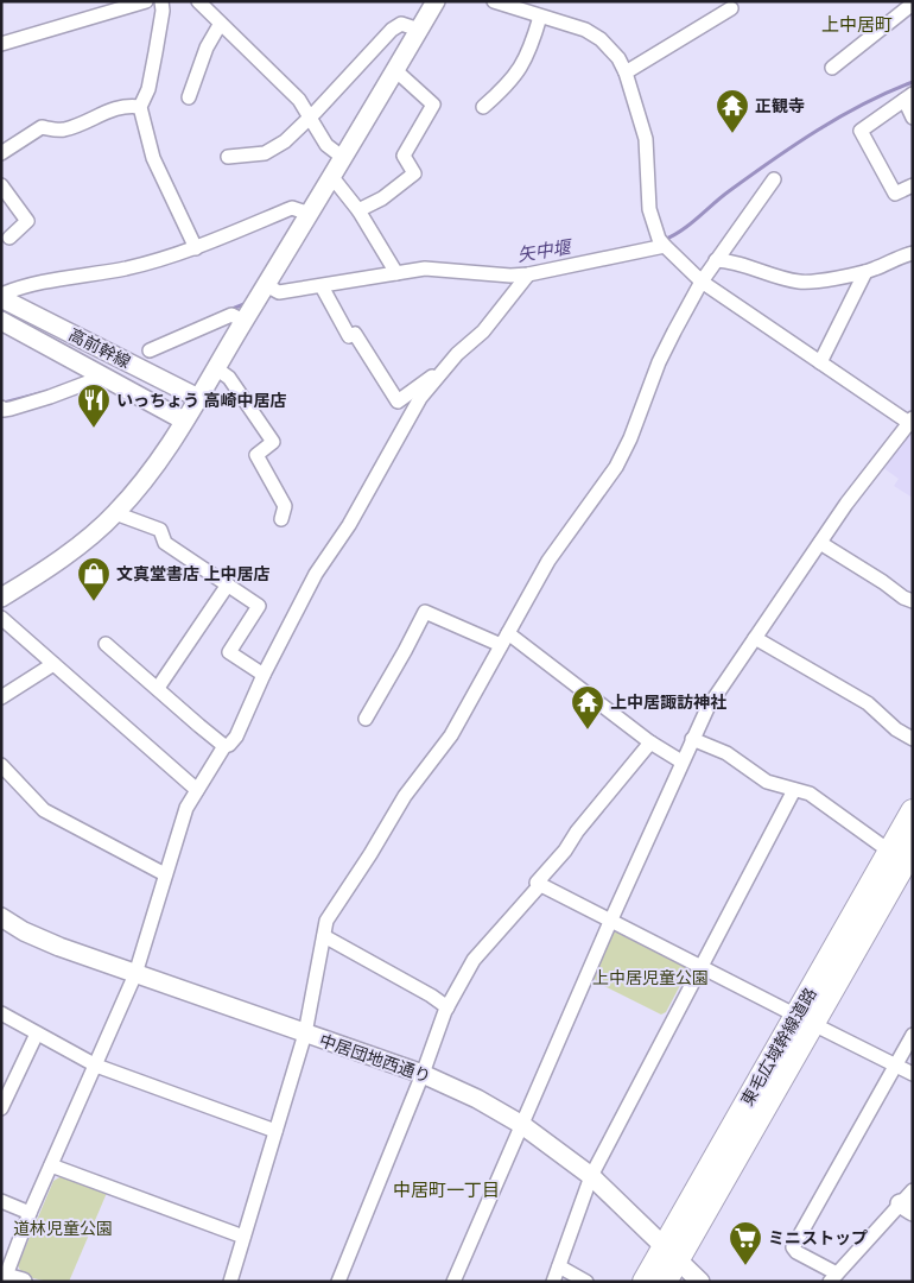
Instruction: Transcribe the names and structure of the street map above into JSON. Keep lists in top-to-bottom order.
{
  "streets": {
    "highway": ["東毛広域幹線道路"],
    "street": ["高前幹線", "中居団地西通り"]
  },
  "crossings": [
    ["東毛広域幹線道路", "中居団地西通り"]
  ],
  "districts": ["上中居町", "中居町一丁目"],
  "water": ["矢中堰"],
  "parks": ["上中居児童公園", "道林児童公園"],
  "places": {
    "temple": ["正観寺", "上中居諏訪神社"],
    "restaurant": ["いっちょう 高崎中居店"],
    "shop": ["文真堂書店 上中居店"],
    "supermarket": ["ミニストップ"]
  }
}
